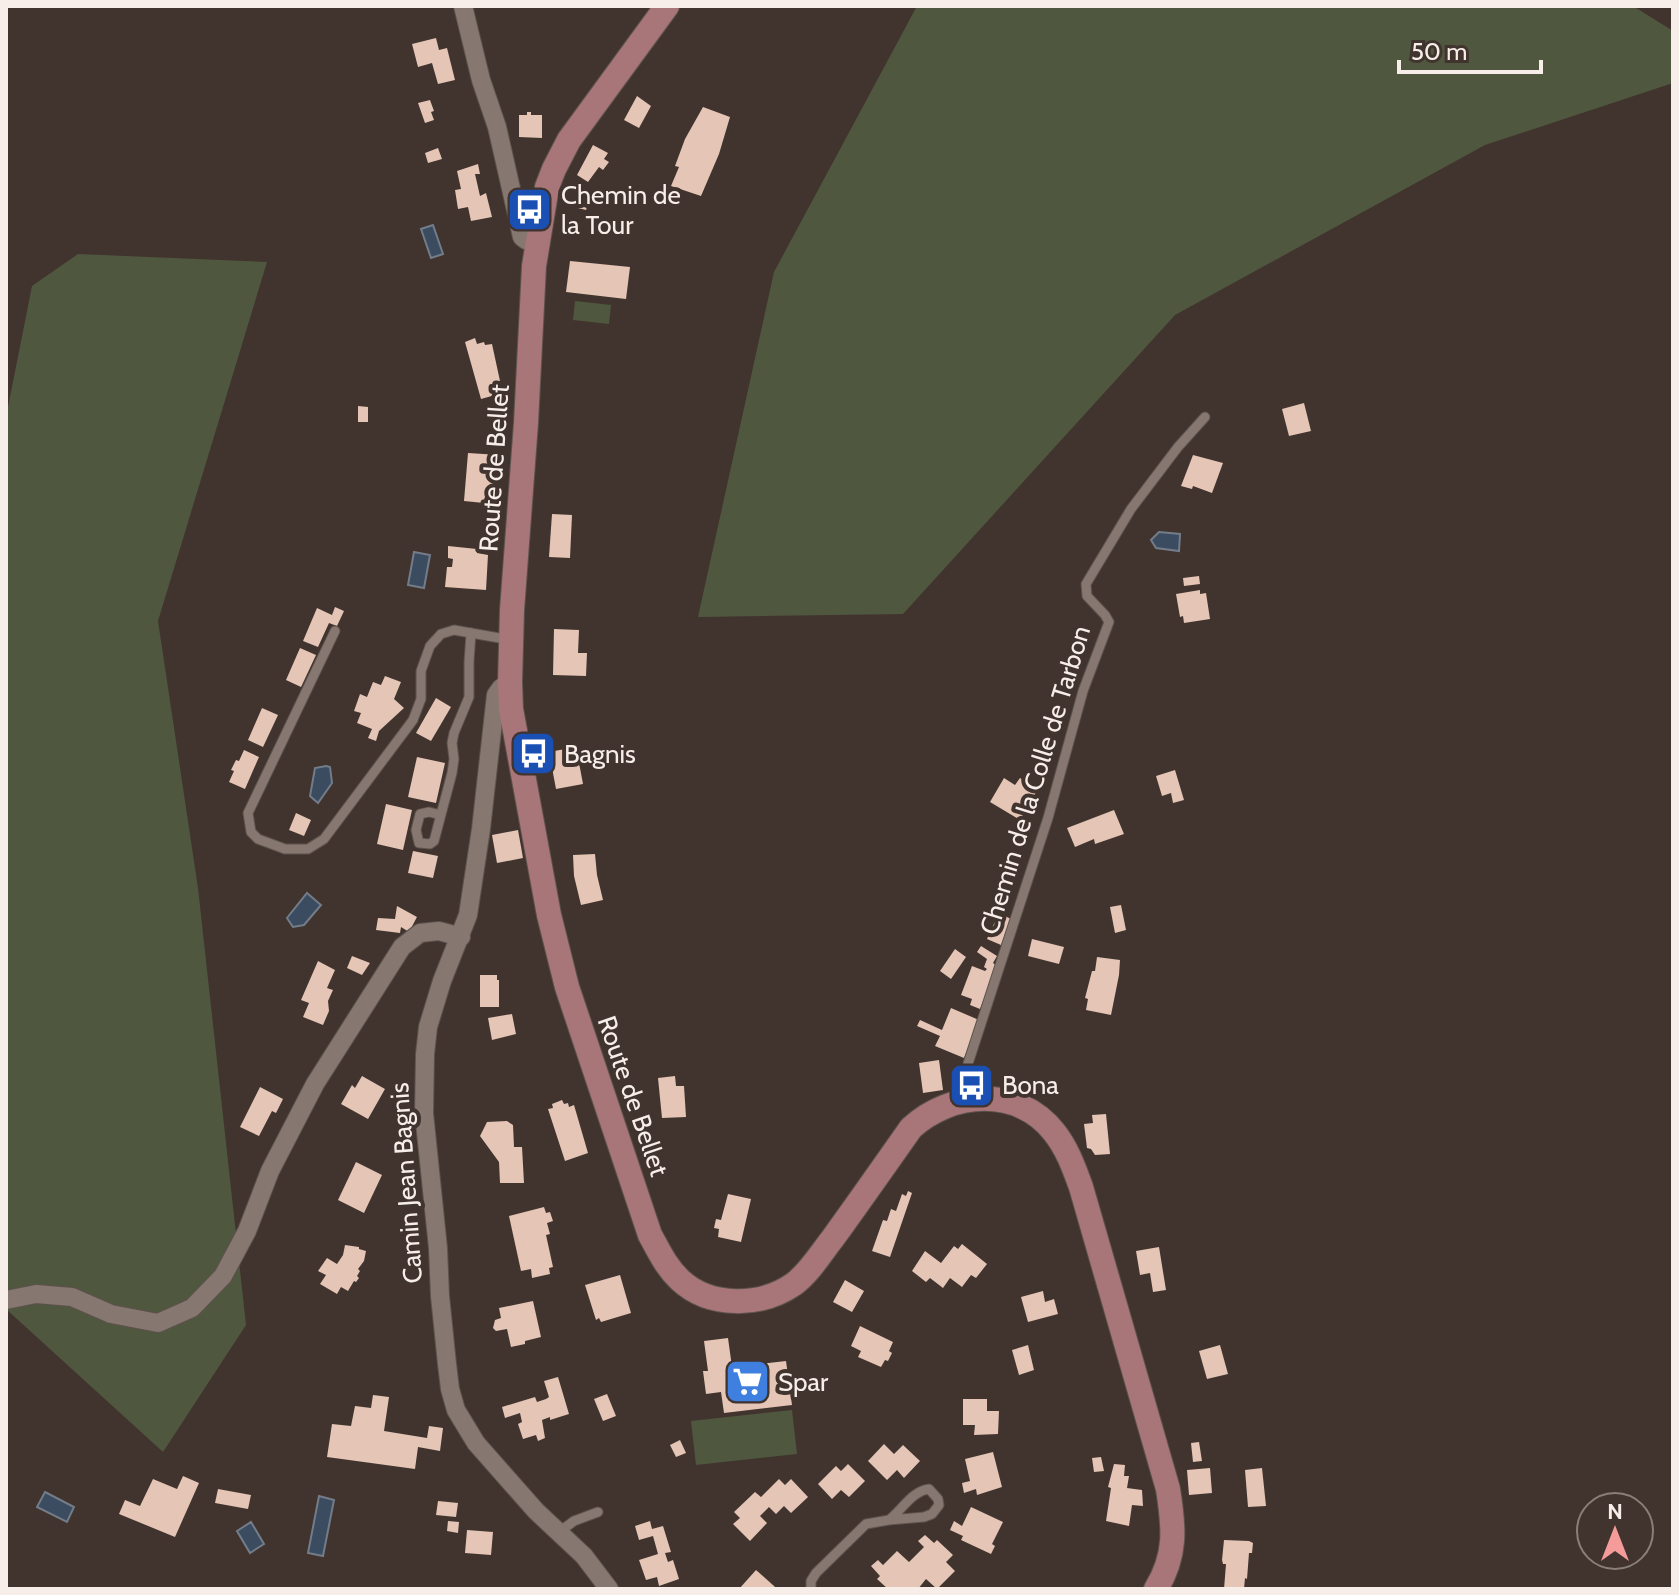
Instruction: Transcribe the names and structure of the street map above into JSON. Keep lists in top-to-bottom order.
{
  "streets": {
    "main road": ["Route de Bellet"],
    "street": ["Camin Jean Bagnis"],
    "lane": ["Chemin de la Colle de Tarbon"]
  },
  "crossings": [
    ["Route de Bellet", "Chemin de la Colle de Tarbon"],
    ["Route de Bellet", "Camin Jean Bagnis"]
  ],
  "places": {
    "bus stop": ["Chemin de la Tour", "Bagnis", "Bona"],
    "supermarket": ["Spar"]
  },
  "scale_bar": "50 m",
  "north": "top"
}
